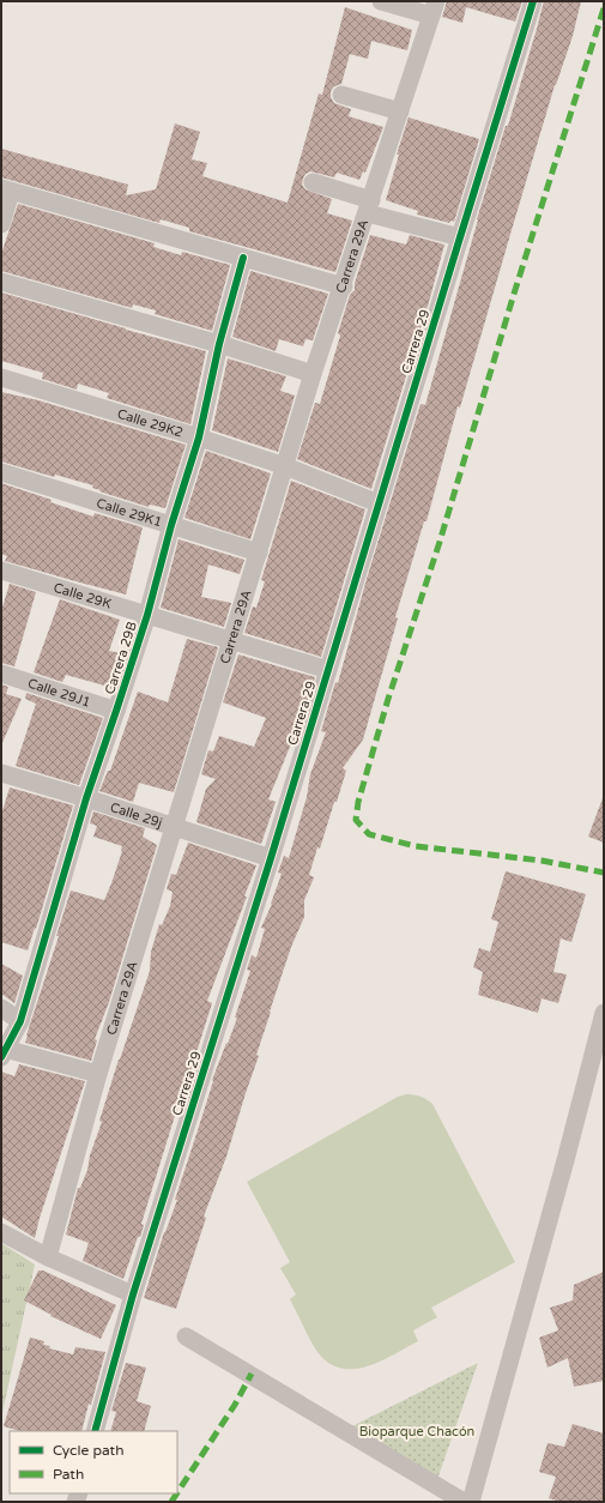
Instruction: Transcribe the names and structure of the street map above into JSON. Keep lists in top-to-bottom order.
{
  "streets": {
    "street": [
      "Carrera 29A",
      "Carrera 29",
      "Calle 29K2",
      "Calle 29K1",
      "Calle 29K",
      "Carrera 29B",
      "Calle 29J1",
      "Calle 29j"
    ]
  },
  "crossings": [
    ["Carrera 29A", "Calle 29K2"],
    ["Carrera 29A", "Calle 29K1"],
    ["Carrera 29A", "Calle 29K"],
    ["Carrera 29A", "Calle 29j"],
    ["Carrera 29", "Calle 29K2"],
    ["Carrera 29", "Calle 29K"],
    ["Carrera 29", "Calle 29j"],
    ["Calle 29K2", "Carrera 29B"],
    ["Calle 29K1", "Carrera 29B"],
    ["Calle 29K", "Carrera 29B"],
    ["Carrera 29B", "Calle 29J1"],
    ["Carrera 29B", "Calle 29j"]
  ],
  "parks": ["Bioparque Chacón"],
  "legend": ["Cycle path", "Path"]
}
